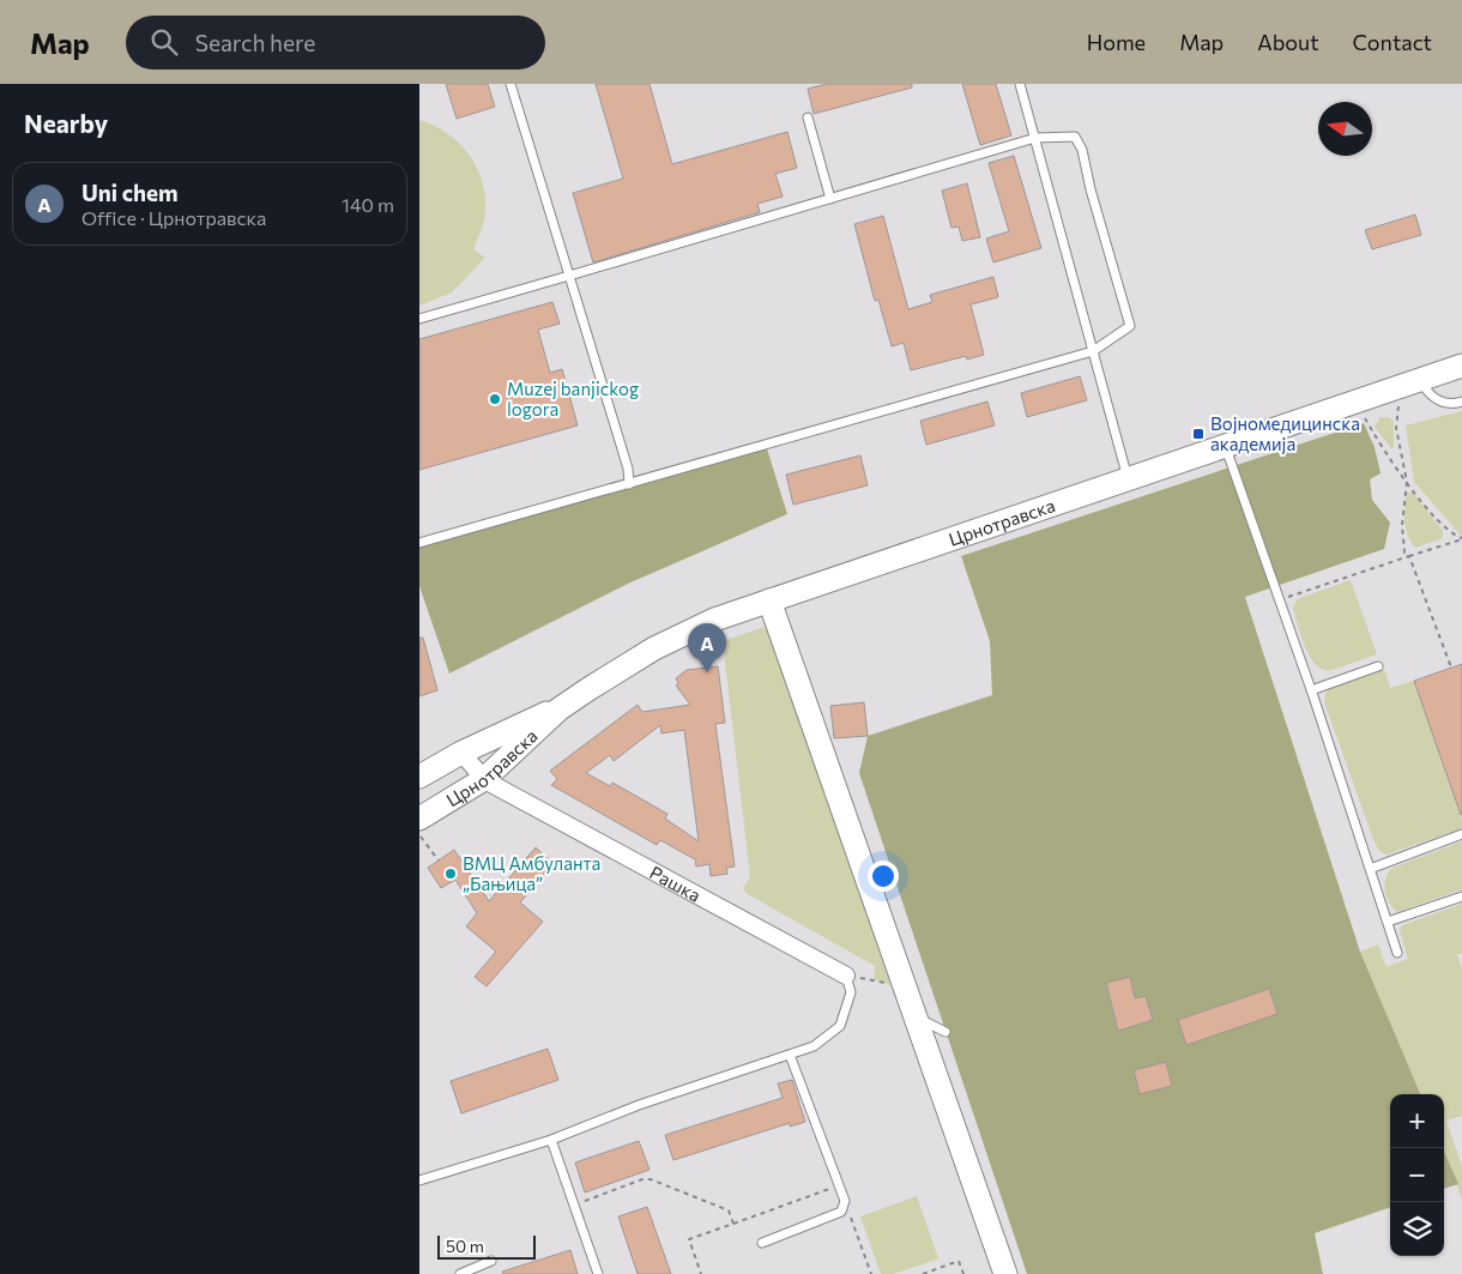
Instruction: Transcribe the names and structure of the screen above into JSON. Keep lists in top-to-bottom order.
{
  "streets": {
    "main road": ["Црнотравска"],
    "street": ["Рашка"]
  },
  "crossings": [
    ["Црнотравска", "Рашка"]
  ],
  "places": {
    "other": ["Muzej banjickog logora", "ВМЦ Амбуланта „Бањица”"],
    "transit": ["Војномедицинска академија"]
  },
  "scale_bar": "50 m",
  "north": "left",
  "page": {
    "header": "Map",
    "search": "Search here",
    "nav": [
      "Home",
      "Map",
      "About",
      "Contact"
    ],
    "heading": "Nearby",
    "list": [
      {
        "mark": "A",
        "name": "Uni chem",
        "note": "Office · Црнотравска",
        "value": "140 m"
      }
    ],
    "pins": "A",
    "map_buttons": ["+", "−"],
    "scale": "50 m"
  }
}
